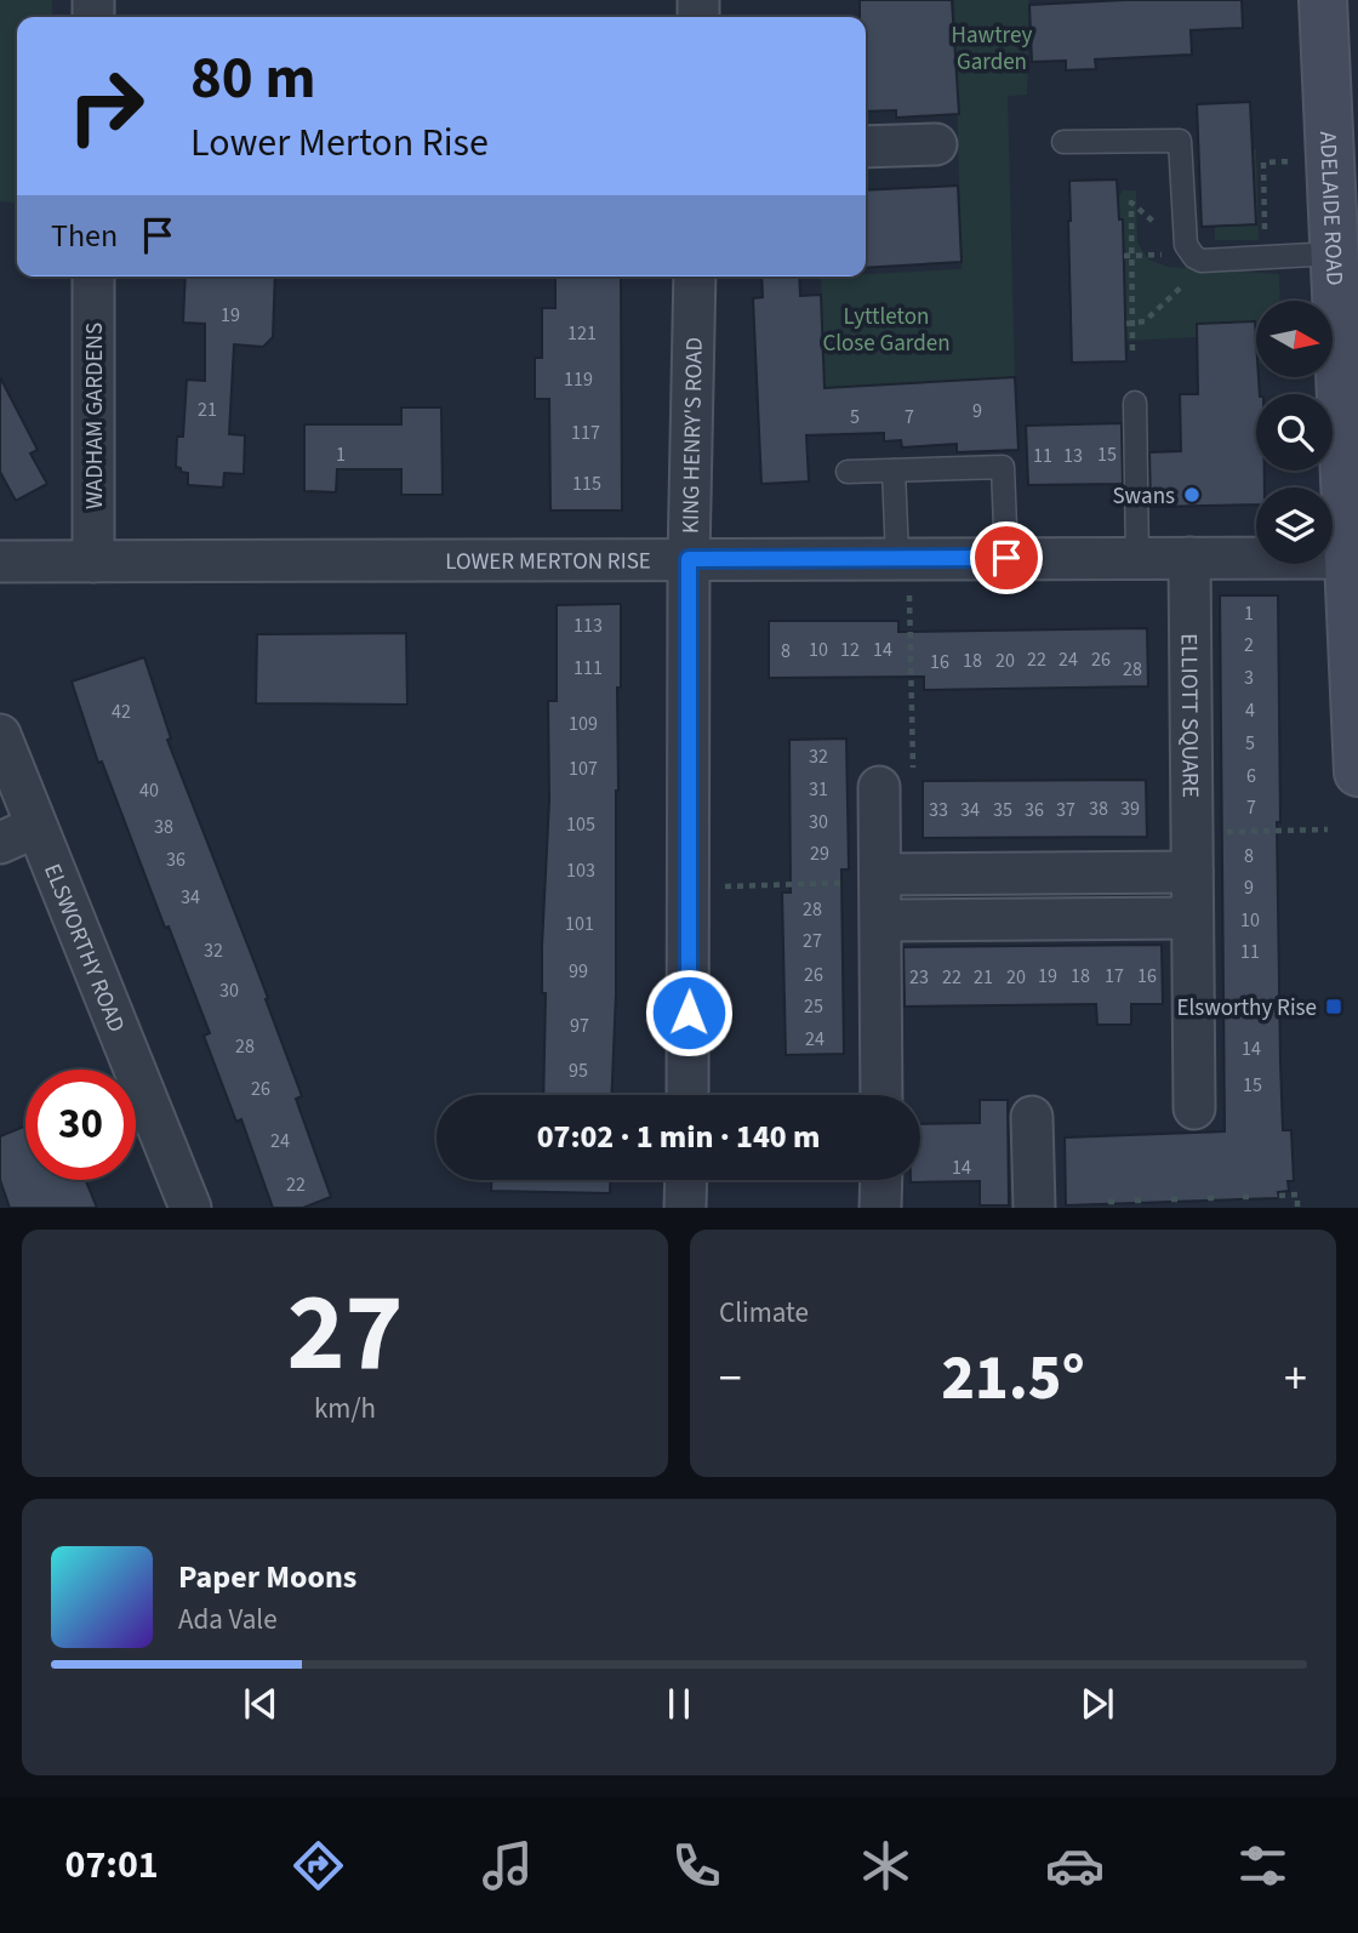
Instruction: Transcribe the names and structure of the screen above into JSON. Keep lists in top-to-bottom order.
{
  "streets": {
    "main road": ["ADELAIDE ROAD"],
    "street": [
      "WADHAM GARDENS",
      "KING HENRY'S ROAD",
      "LOWER MERTON RISE",
      "ELLIOTT SQUARE",
      "ELSWORTHY ROAD"
    ]
  },
  "crossings": [
    ["ADELAIDE ROAD", "LOWER MERTON RISE"],
    ["WADHAM GARDENS", "LOWER MERTON RISE"],
    ["KING HENRY'S ROAD", "LOWER MERTON RISE"],
    ["LOWER MERTON RISE", "ELLIOTT SQUARE"]
  ],
  "parks": ["Hawtrey Garden", "Lyttleton Close Garden"],
  "places": {
    "other": ["Swans"],
    "transit": ["Elsworthy Rise"]
  },
  "house_numbers": [
    "19",
    "121",
    "119",
    "21",
    "9",
    "5",
    "7",
    "117",
    "1",
    "15",
    "11",
    "13",
    "115",
    "1",
    "113",
    "2",
    "10",
    "12",
    "14",
    "8",
    "22",
    "24",
    "26",
    "18",
    "20",
    "16",
    "111",
    "28",
    "3",
    "4",
    "42",
    "109",
    "5",
    "32",
    "107",
    "6",
    "31",
    "40",
    "7",
    "38",
    "39",
    "33",
    "34",
    "35",
    "36",
    "37",
    "30",
    "105",
    "38",
    "29",
    "8",
    "36",
    "103",
    "9",
    "34",
    "28",
    "10",
    "101",
    "27",
    "32",
    "11",
    "99",
    "26",
    "19",
    "18",
    "17",
    "16",
    "23",
    "22",
    "21",
    "20",
    "30",
    "25",
    "97",
    "24",
    "28",
    "14",
    "95",
    "15",
    "26",
    "24",
    "14",
    "22"
  ],
  "north": "right",
  "page": {
    "turn": ["80 m", "Lower Merton Rise"],
    "then": "Then",
    "limit": "30",
    "trip": "07:02 · 1 min · 140 m",
    "tile": [
      ["27", "km/h"],
      "Climate"
    ],
    "heat": ["−", "21.5°", "+"],
    "song": ["Paper Moons", "Ada Vale"],
    "tabs": "07:01"
  }
}
